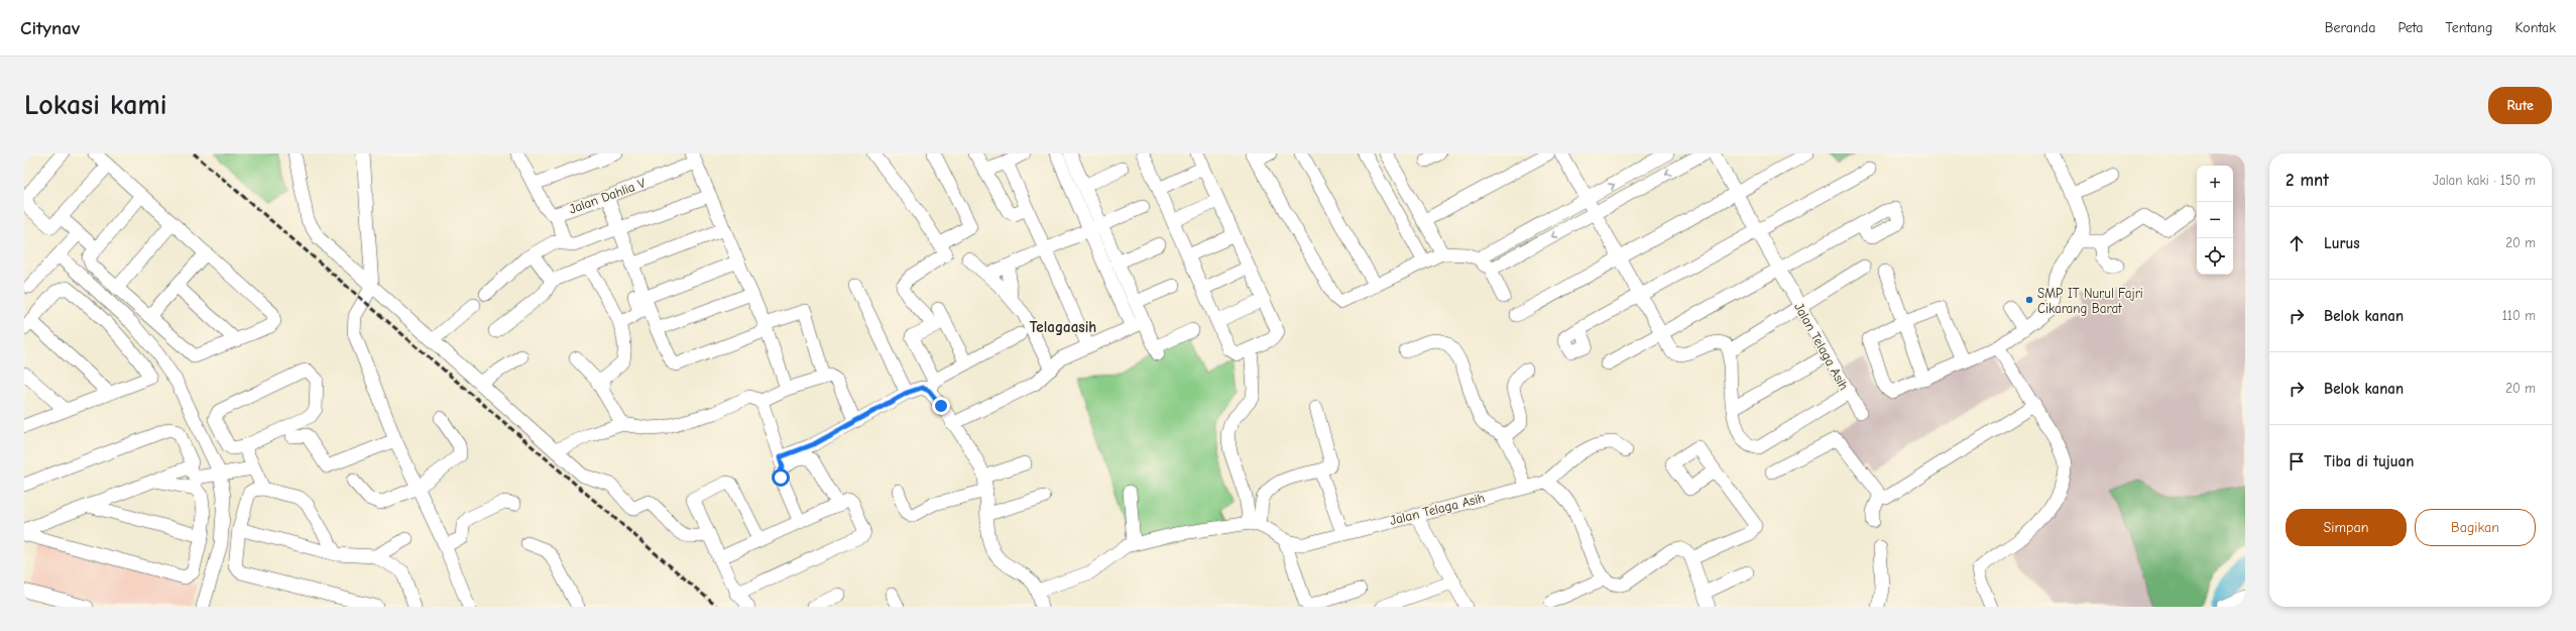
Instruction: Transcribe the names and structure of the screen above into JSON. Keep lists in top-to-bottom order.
{
  "streets": {
    "street": ["Jalan Dahlia V", "Jalan Telaga Asih"]
  },
  "districts": ["Telagaasih"],
  "places": ["SMP IT Nurul Fajri Cikarang Barat"],
  "page": {
    "header": "Citynav",
    "nav": [
      "Beranda",
      "Peta",
      "Tentang",
      "Kontak"
    ],
    "buttons": [
      "Rute",
      ["Simpan", "Bagikan"]
    ],
    "title": "Lokasi kami",
    "heading": ["2 mnt", "Jalan kaki · 150 m"],
    "map_buttons": ["+", "−"],
    "list": [
      ["Lurus", "20 m"],
      ["Belok kanan", "110 m"],
      ["Belok kanan", "20 m"],
      "Tiba di tujuan"
    ]
  }
}
